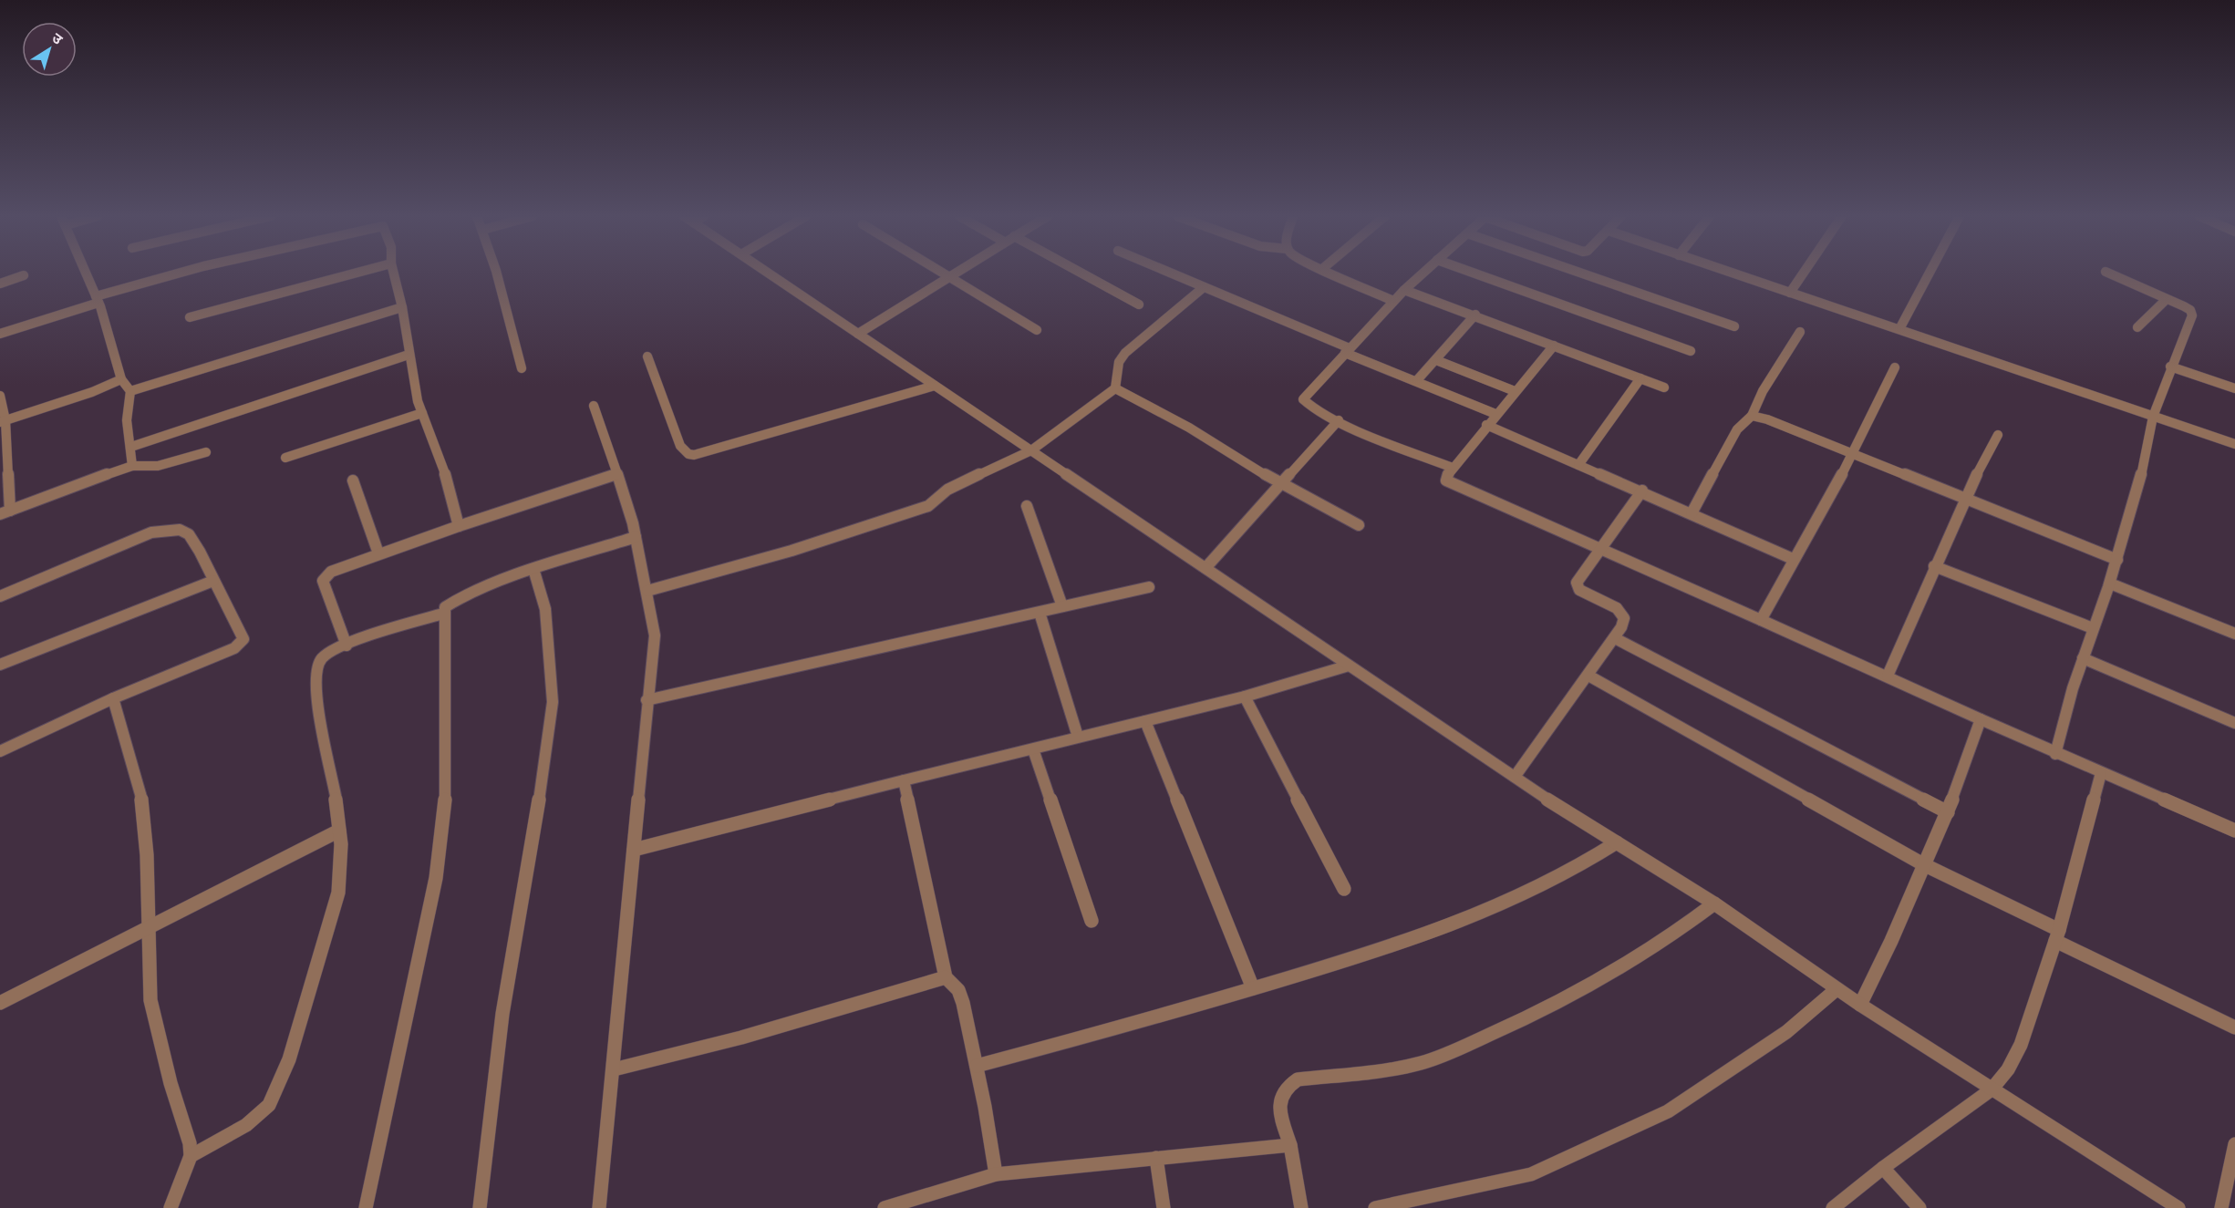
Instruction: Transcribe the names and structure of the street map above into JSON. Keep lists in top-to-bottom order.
{
  "north": "top right"
}
